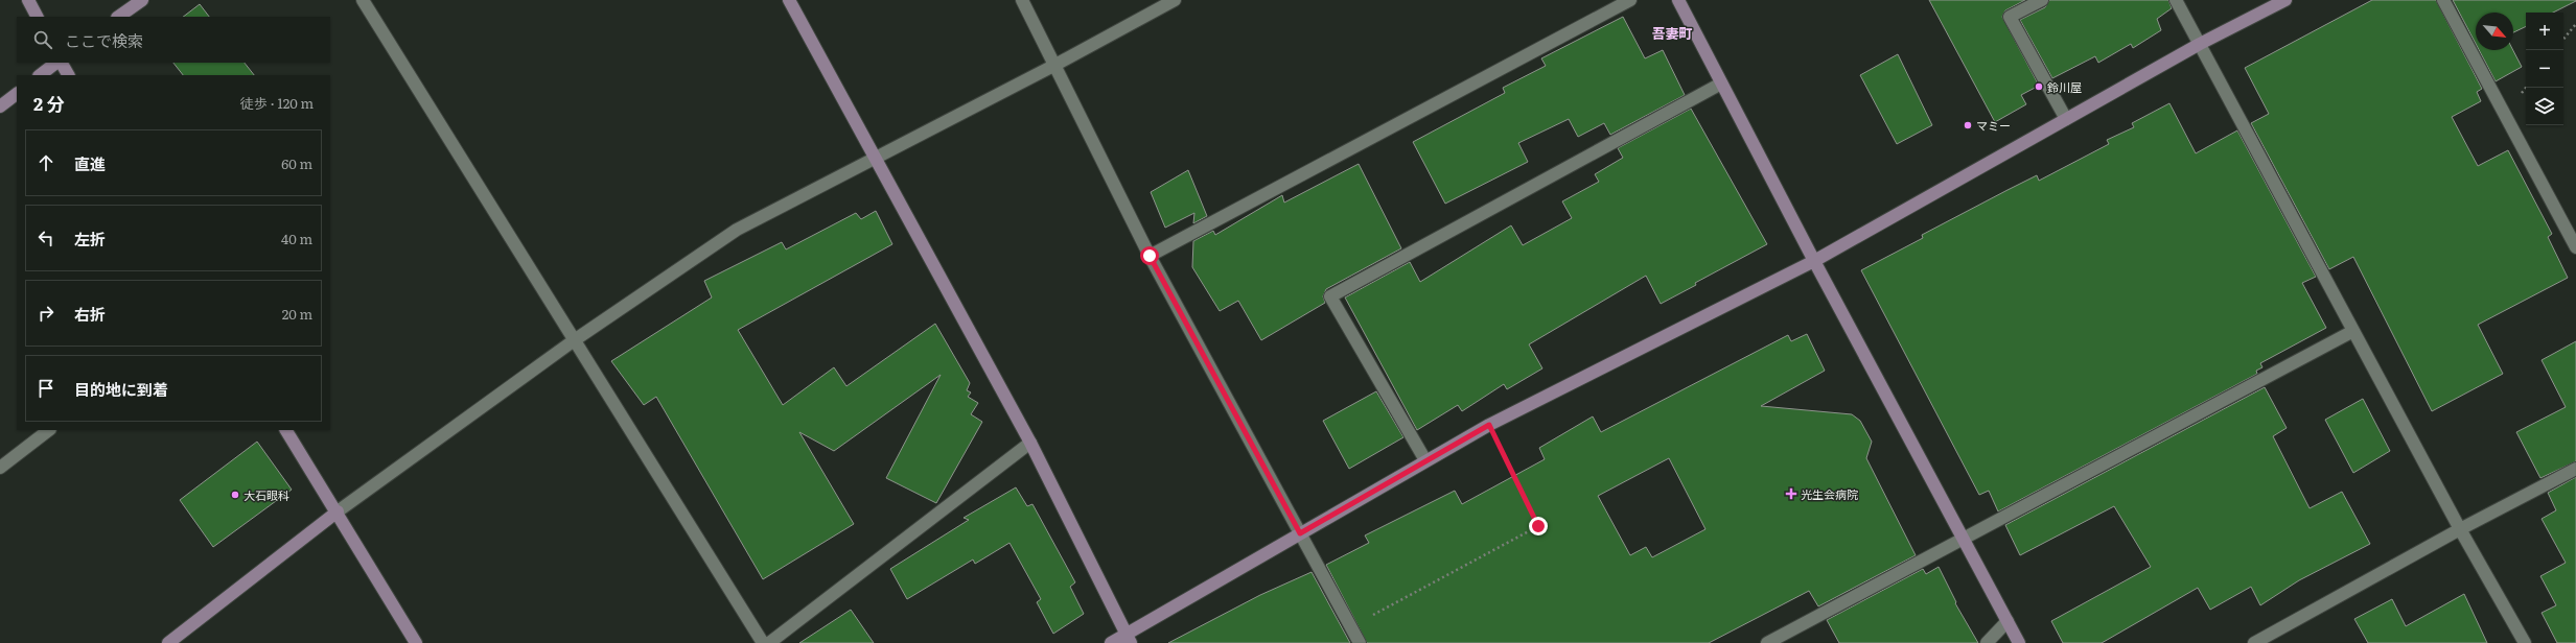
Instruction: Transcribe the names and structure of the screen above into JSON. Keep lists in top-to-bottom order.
{
  "districts": ["吾妻町"],
  "places": {
    "other": ["鈴川屋", "マミー", "大石眼科"],
    "health": ["光生会病院"]
  },
  "north": "bottom right",
  "page": {
    "map_buttons": ["+", "−"],
    "search": "ここで検索",
    "heading": ["2 分", "徒歩 · 120 m"],
    "list": [
      ["直進", "60 m"],
      ["左折", "40 m"],
      ["右折", "20 m"],
      "目的地に到着"
    ]
  }
}
